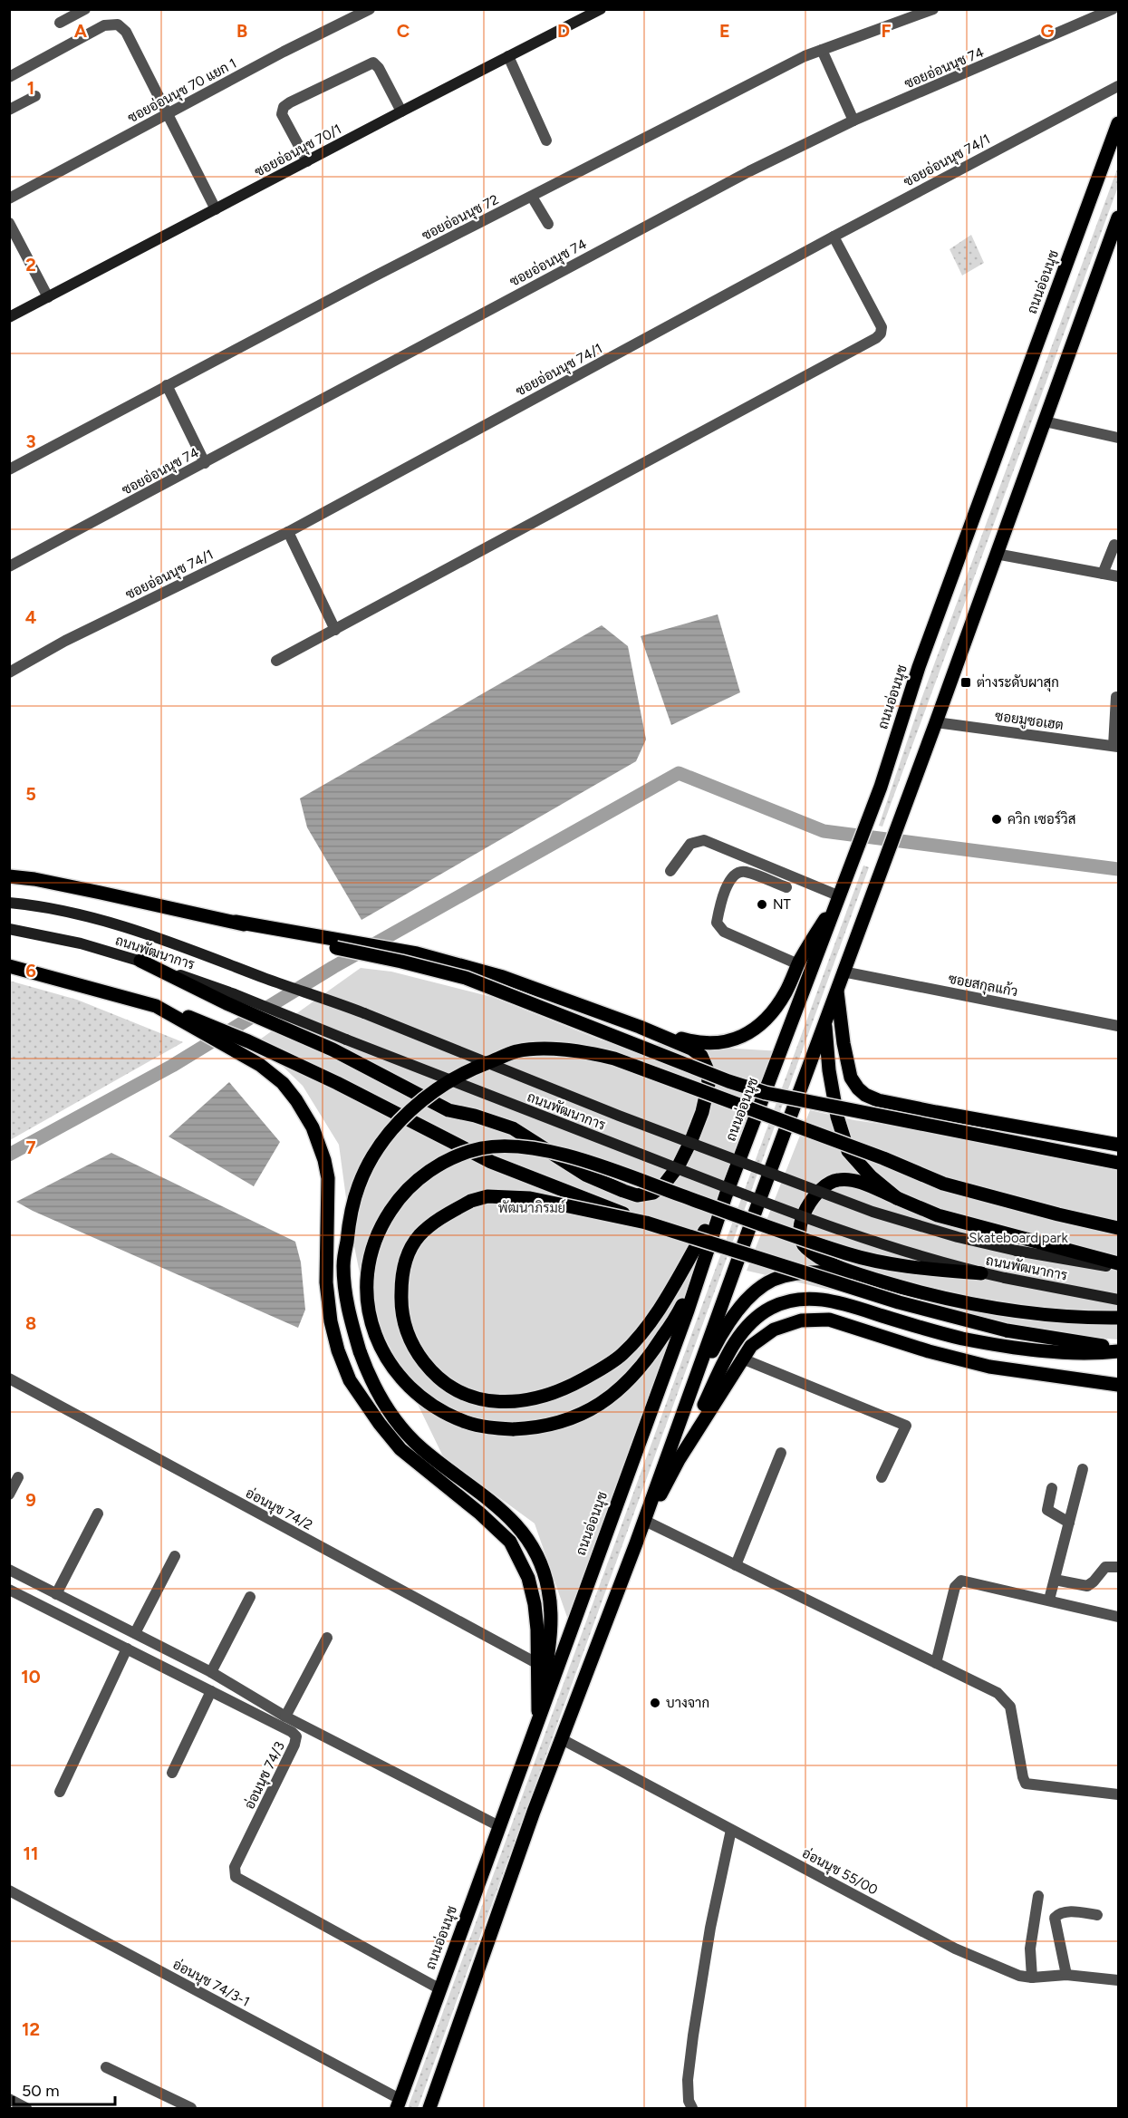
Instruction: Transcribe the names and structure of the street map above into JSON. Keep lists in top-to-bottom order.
{
  "streets": {
    "main road": ["ซอยอ่อนนุช 70/1", "ถนนอ่อนนุช", "ถนนพัฒนาการ"],
    "street": [
      "ซอยอ่อนนุช 74",
      "ซอยอ่อนนุช 70 แยก 1",
      "ซอยอ่อนนุช 74/1",
      "ซอยอ่อนนุช 72",
      "ซอยมูซอเฮต",
      "ซอยสกุลแก้ว",
      "อ่อนนุช 74/2",
      "อ่อนนุช 74/3",
      "อ่อนนุช 55/00",
      "อ่อนนุช 74/3-1"
    ]
  },
  "crossings": [
    ["ถนนอ่อนนุช", "อ่อนนุช 74/3"],
    ["ถนนอ่อนนุช", "อ่อนนุช 74/3-1"]
  ],
  "parks": ["พัฒนาภิรมย์", "Skateboard park"],
  "places": {
    "transit": ["ต่างระดับผาสุก"],
    "other": ["ควิก เซอร์วิส", "NT", "บางจาก"]
  },
  "scale_bar": "50 m",
  "grid": {
    "columns": [
      "A",
      "B",
      "C",
      "D",
      "E",
      "F",
      "G"
    ],
    "rows": [
      "1",
      "2",
      "3",
      "4",
      "5",
      "6",
      "7",
      "8",
      "9",
      "10",
      "11",
      "12"
    ]
  }
}
